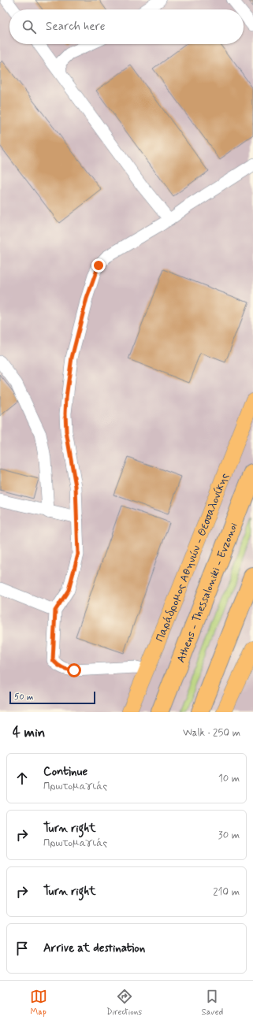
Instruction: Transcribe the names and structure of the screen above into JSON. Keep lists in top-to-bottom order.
{
  "streets": {
    "highway": ["Athens - Thessaloniki - Evzonoi"],
    "main road": ["Παράδρομος Αθηνών - Θεσσαλονίκης"]
  },
  "scale_bar": "50 m",
  "page": {
    "search": "Search here",
    "scale": "50 m",
    "heading": ["4 min", "Walk · 250 m"],
    "list": [
      ["Continue", "Πρωτομαγιάς", "10 m"],
      ["Turn right", "Πρωτομαγιάς", "30 m"],
      ["Turn right", "210 m"],
      "Arrive at destination"
    ],
    "nav": ["Map", "Directions", "Saved"]
  }
}
